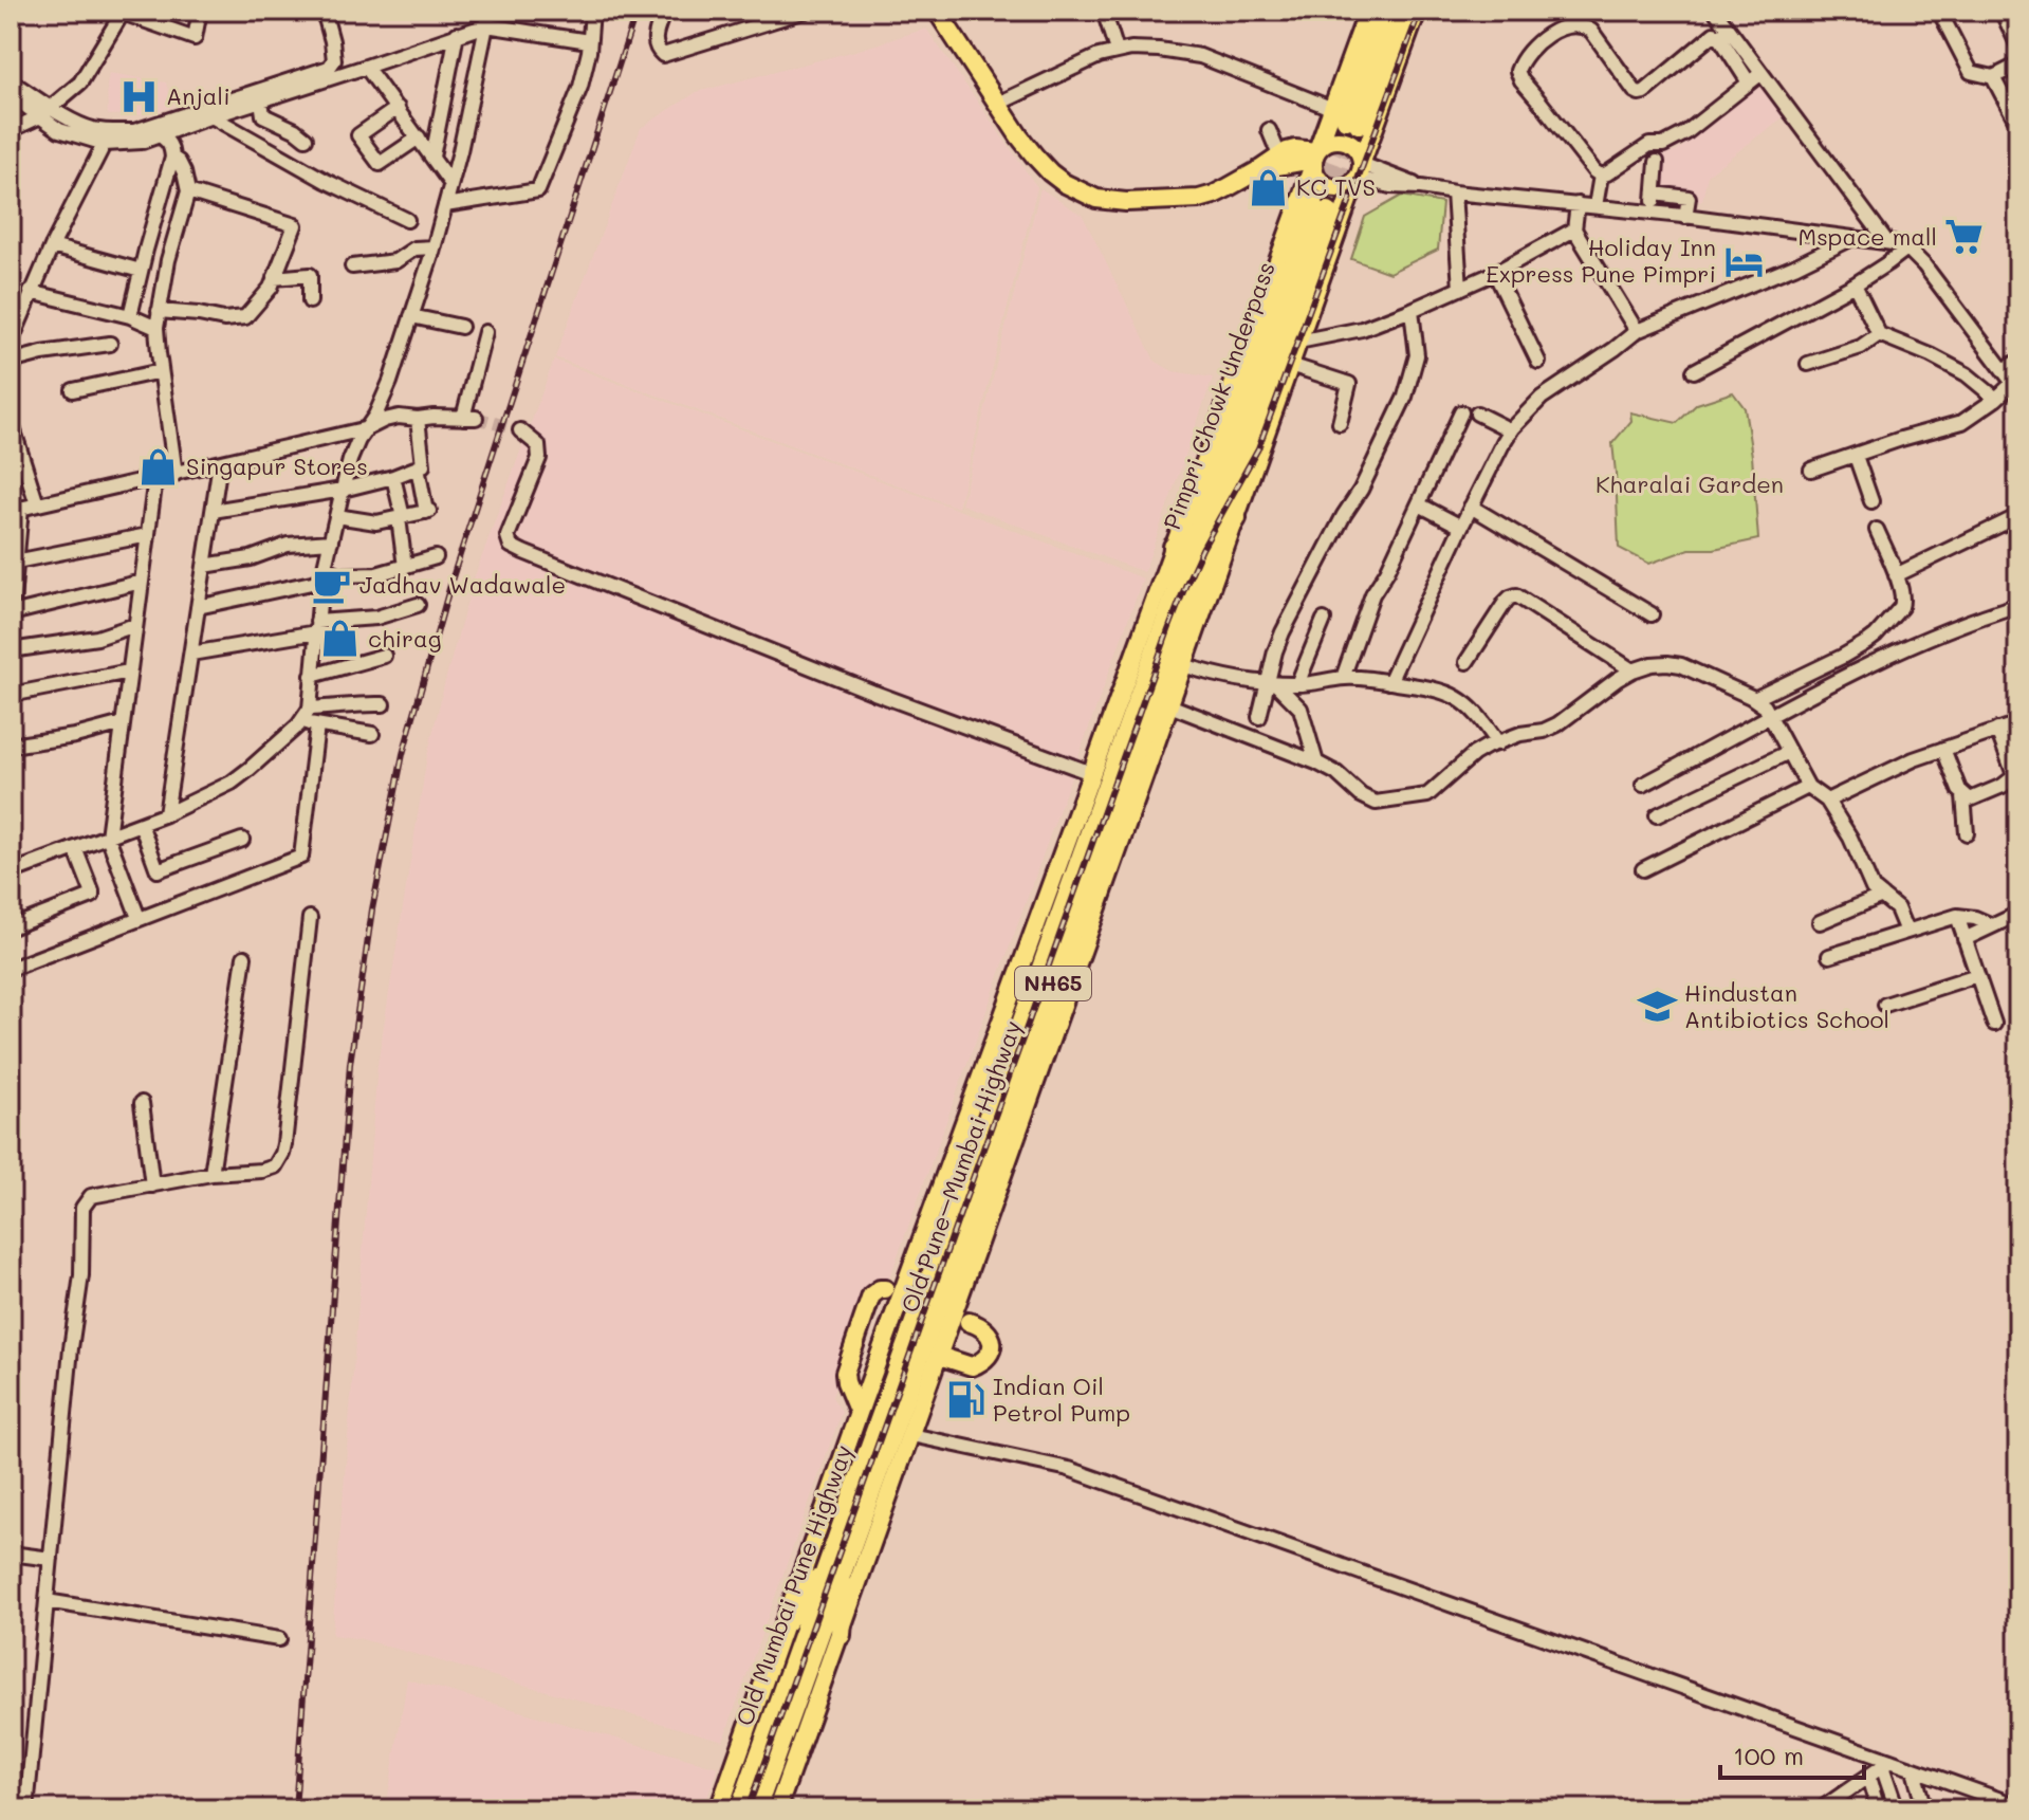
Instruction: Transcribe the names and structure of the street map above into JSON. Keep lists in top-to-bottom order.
{
  "streets": {
    "highway": [
      "Pimpri Chowk Underpass",
      "NH65",
      "Old Pune–Mumbai Highway",
      "Old Mumbai Pune Highway"
    ]
  },
  "crossings": [
    ["Pimpri Chowk Underpass", "Old Pune–Mumbai Highway"],
    ["Old Pune–Mumbai Highway", "Old Mumbai Pune Highway"]
  ],
  "parks": ["Kharalai Garden"],
  "places": {
    "hospital": ["Anjali"],
    "shop": ["KC TVS", "Singapur Stores", "chirag"],
    "supermarket": ["Mspace mall"],
    "hotel": ["Holiday Inn Express Pune Pimpri"],
    "cafe": ["Jadhav Wadawale"],
    "school or university": ["Hindustan Antibiotics School"],
    "fuel station": ["Indian Oil Petrol Pump"]
  },
  "scale_bar": "100 m"
}
